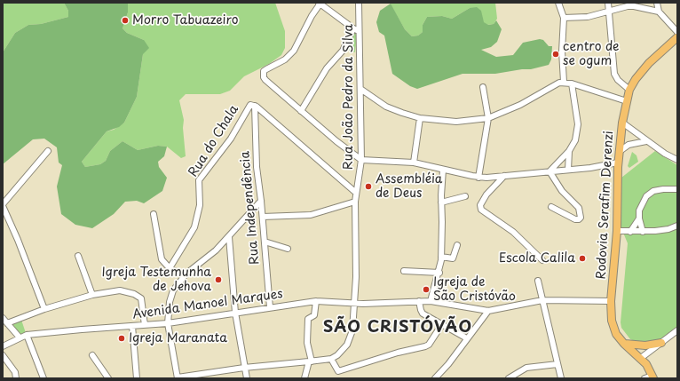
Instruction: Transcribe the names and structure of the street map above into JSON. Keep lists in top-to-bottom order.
{
  "streets": {
    "main road": ["Rodovia Serafim Derenzi"],
    "street": [
      "Rua João Pedro da Silva",
      "Rua do Chala",
      "Rua Independência",
      "Avenida Manoel Marques"
    ]
  },
  "crossings": [
    ["Rua João Pedro da Silva", "Avenida Manoel Marques"],
    ["Rua do Chala", "Rua Independência"],
    ["Rodovia Serafim Derenzi", "Avenida Manoel Marques"],
    ["Rua Independência", "Avenida Manoel Marques"]
  ],
  "districts": ["SÃO CRISTÓVÃO"],
  "places": [
    "Morro Tabuazeiro",
    "centro de se ogum",
    "Assembléia de Deus",
    "Escola Calila",
    "Igreja Testemunha de Jehova",
    "Igreja de São Cristóvão",
    "Igreja Maranata"
  ]
}
